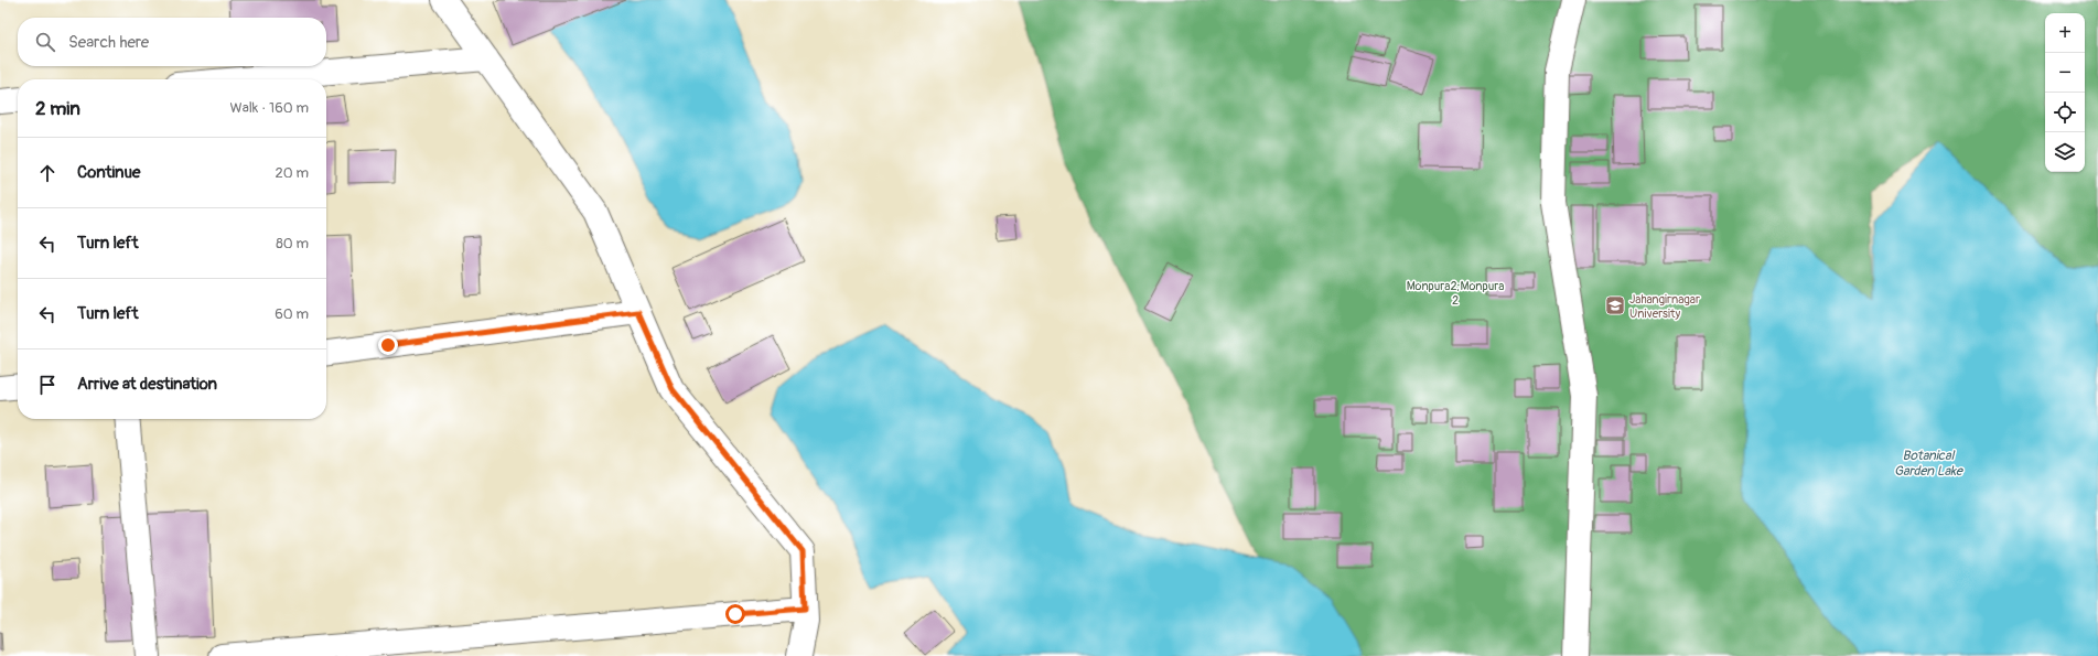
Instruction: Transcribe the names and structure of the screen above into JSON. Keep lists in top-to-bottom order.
{
  "water": ["Botanical Garden Lake"],
  "parks": ["Monpura2;Monpura 2"],
  "places": {
    "school or university": ["Jahangirnagar University"]
  },
  "page": {
    "map_buttons": ["+", "−"],
    "search": "Search here",
    "heading": ["2 min", "Walk · 160 m"],
    "list": [
      ["Continue", "20 m"],
      ["Turn left", "80 m"],
      ["Turn left", "60 m"],
      "Arrive at destination"
    ]
  }
}
